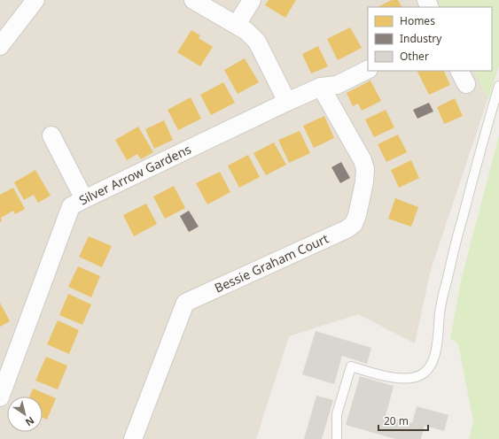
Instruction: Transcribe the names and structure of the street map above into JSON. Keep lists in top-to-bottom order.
{
  "streets": {
    "street": ["Silver Arrow Gardens", "Bessie Graham Court"]
  },
  "crossings": [
    ["Silver Arrow Gardens", "Bessie Graham Court"]
  ],
  "legend": ["Homes", "Industry", "Other"],
  "scale_bar": "20 m",
  "north": "bottom right"
}
